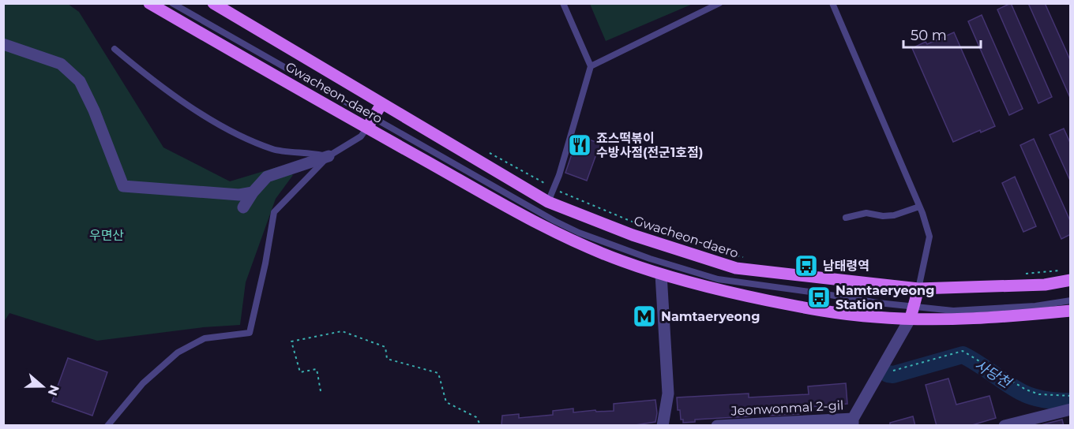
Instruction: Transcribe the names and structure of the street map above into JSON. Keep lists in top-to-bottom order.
{
  "streets": {
    "main road": ["Gwacheon-daero"],
    "street": ["Jeonwonmal 2-gil"]
  },
  "water": ["사당천"],
  "parks": ["우면산"],
  "places": {
    "restaurant": ["죠스떡볶이 수방사점(전군1호점)"],
    "bus stop": ["남태령역", "Namtaeryeong Station"],
    "metro station": ["Namtaeryeong"]
  },
  "scale_bar": "50 m",
  "north": "right"
}
